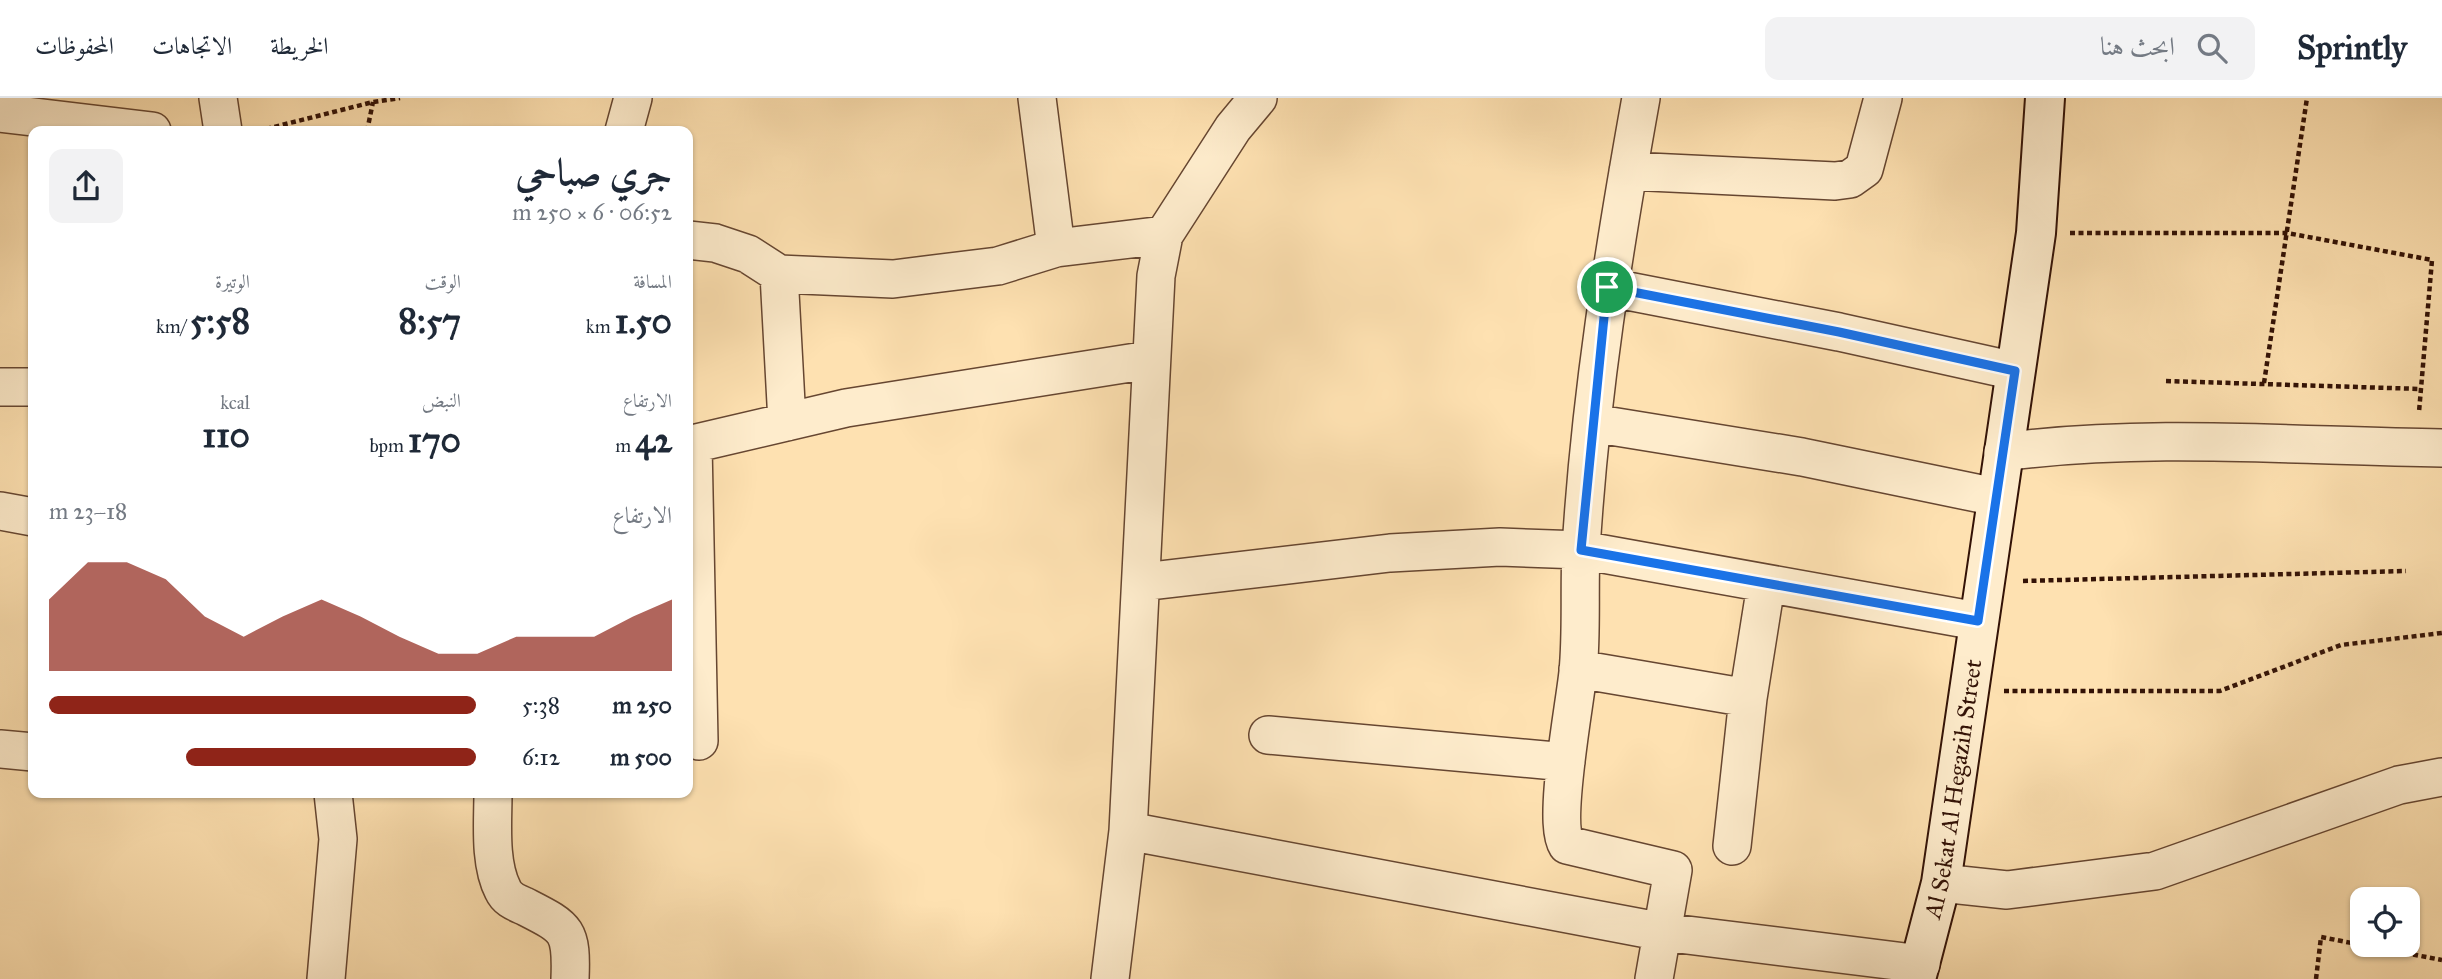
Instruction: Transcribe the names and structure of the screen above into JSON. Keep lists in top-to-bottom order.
{
  "streets": {
    "street": ["Al Sekat Al Hegazih Street"]
  },
  "page": {
    "header": "Sprintly",
    "search": "ابحث هنا",
    "nav": ["الخريطة", "الاتجاهات", "المحفوظات"],
    "heading": ["جري صباحي", "06:52 · 6 × 250 m"],
    "stats": [
      ["المسافة", "1.50 km"],
      ["الوقت", "8:57"],
      ["الوتيرة", "5:58 /km"],
      ["الارتفاع", "42 m"],
      ["النبض", "170 bpm"],
      ["kcal", "110"]
    ],
    "chart": ["الارتفاع", "18–23 m"],
    "list": [
      {
        "name": "250 m",
        "note": "5:38"
      },
      {
        "name": "500 m",
        "note": "6:12"
      }
    ]
  }
}
